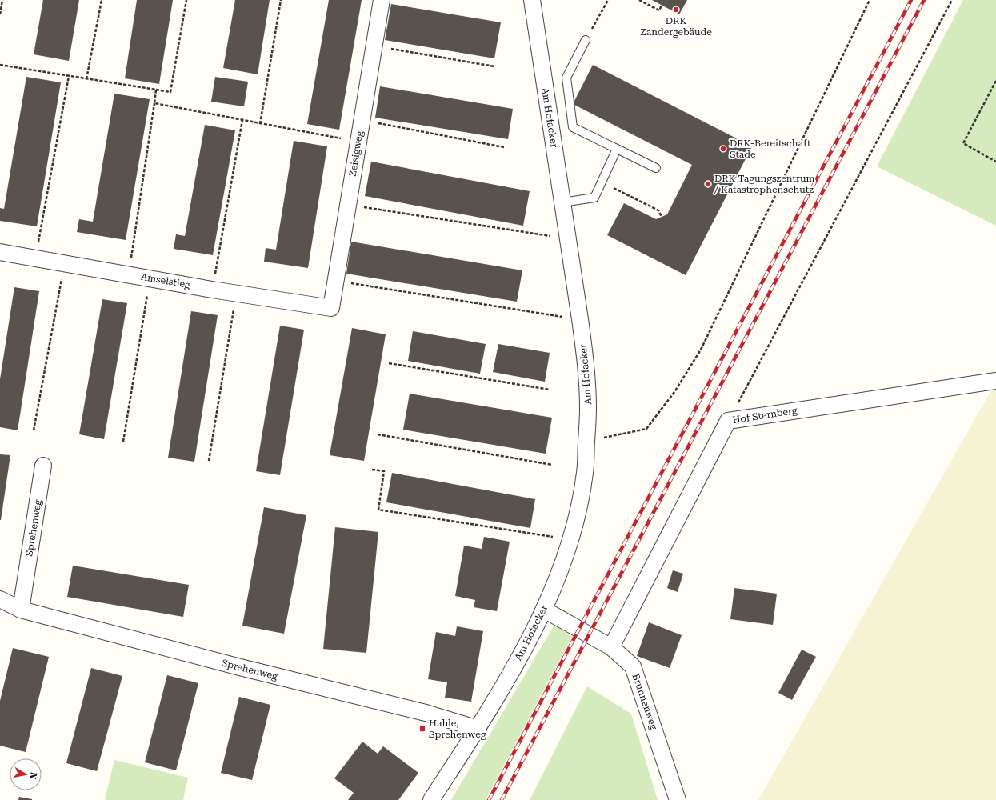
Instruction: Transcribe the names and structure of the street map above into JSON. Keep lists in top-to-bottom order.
{
  "streets": {
    "street": [
      "Am Hofacker",
      "Zeisigweg",
      "Amselstieg",
      "Hof Sternberg",
      "Sprehenweg",
      "Brunnenweg"
    ]
  },
  "crossings": [
    ["Am Hofacker", "Sprehenweg"],
    ["Am Hofacker", "Brunnenweg"],
    ["Zeisigweg", "Amselstieg"],
    ["Hof Sternberg", "Brunnenweg"]
  ],
  "places": {
    "other": ["DRK Zandergebäude", "DRK-Bereitschaft Stade", "DRK Tagungszentrum / Katastrophenschutz"],
    "transit": ["Hahle, Sprehenweg"]
  },
  "north": "right"
}
